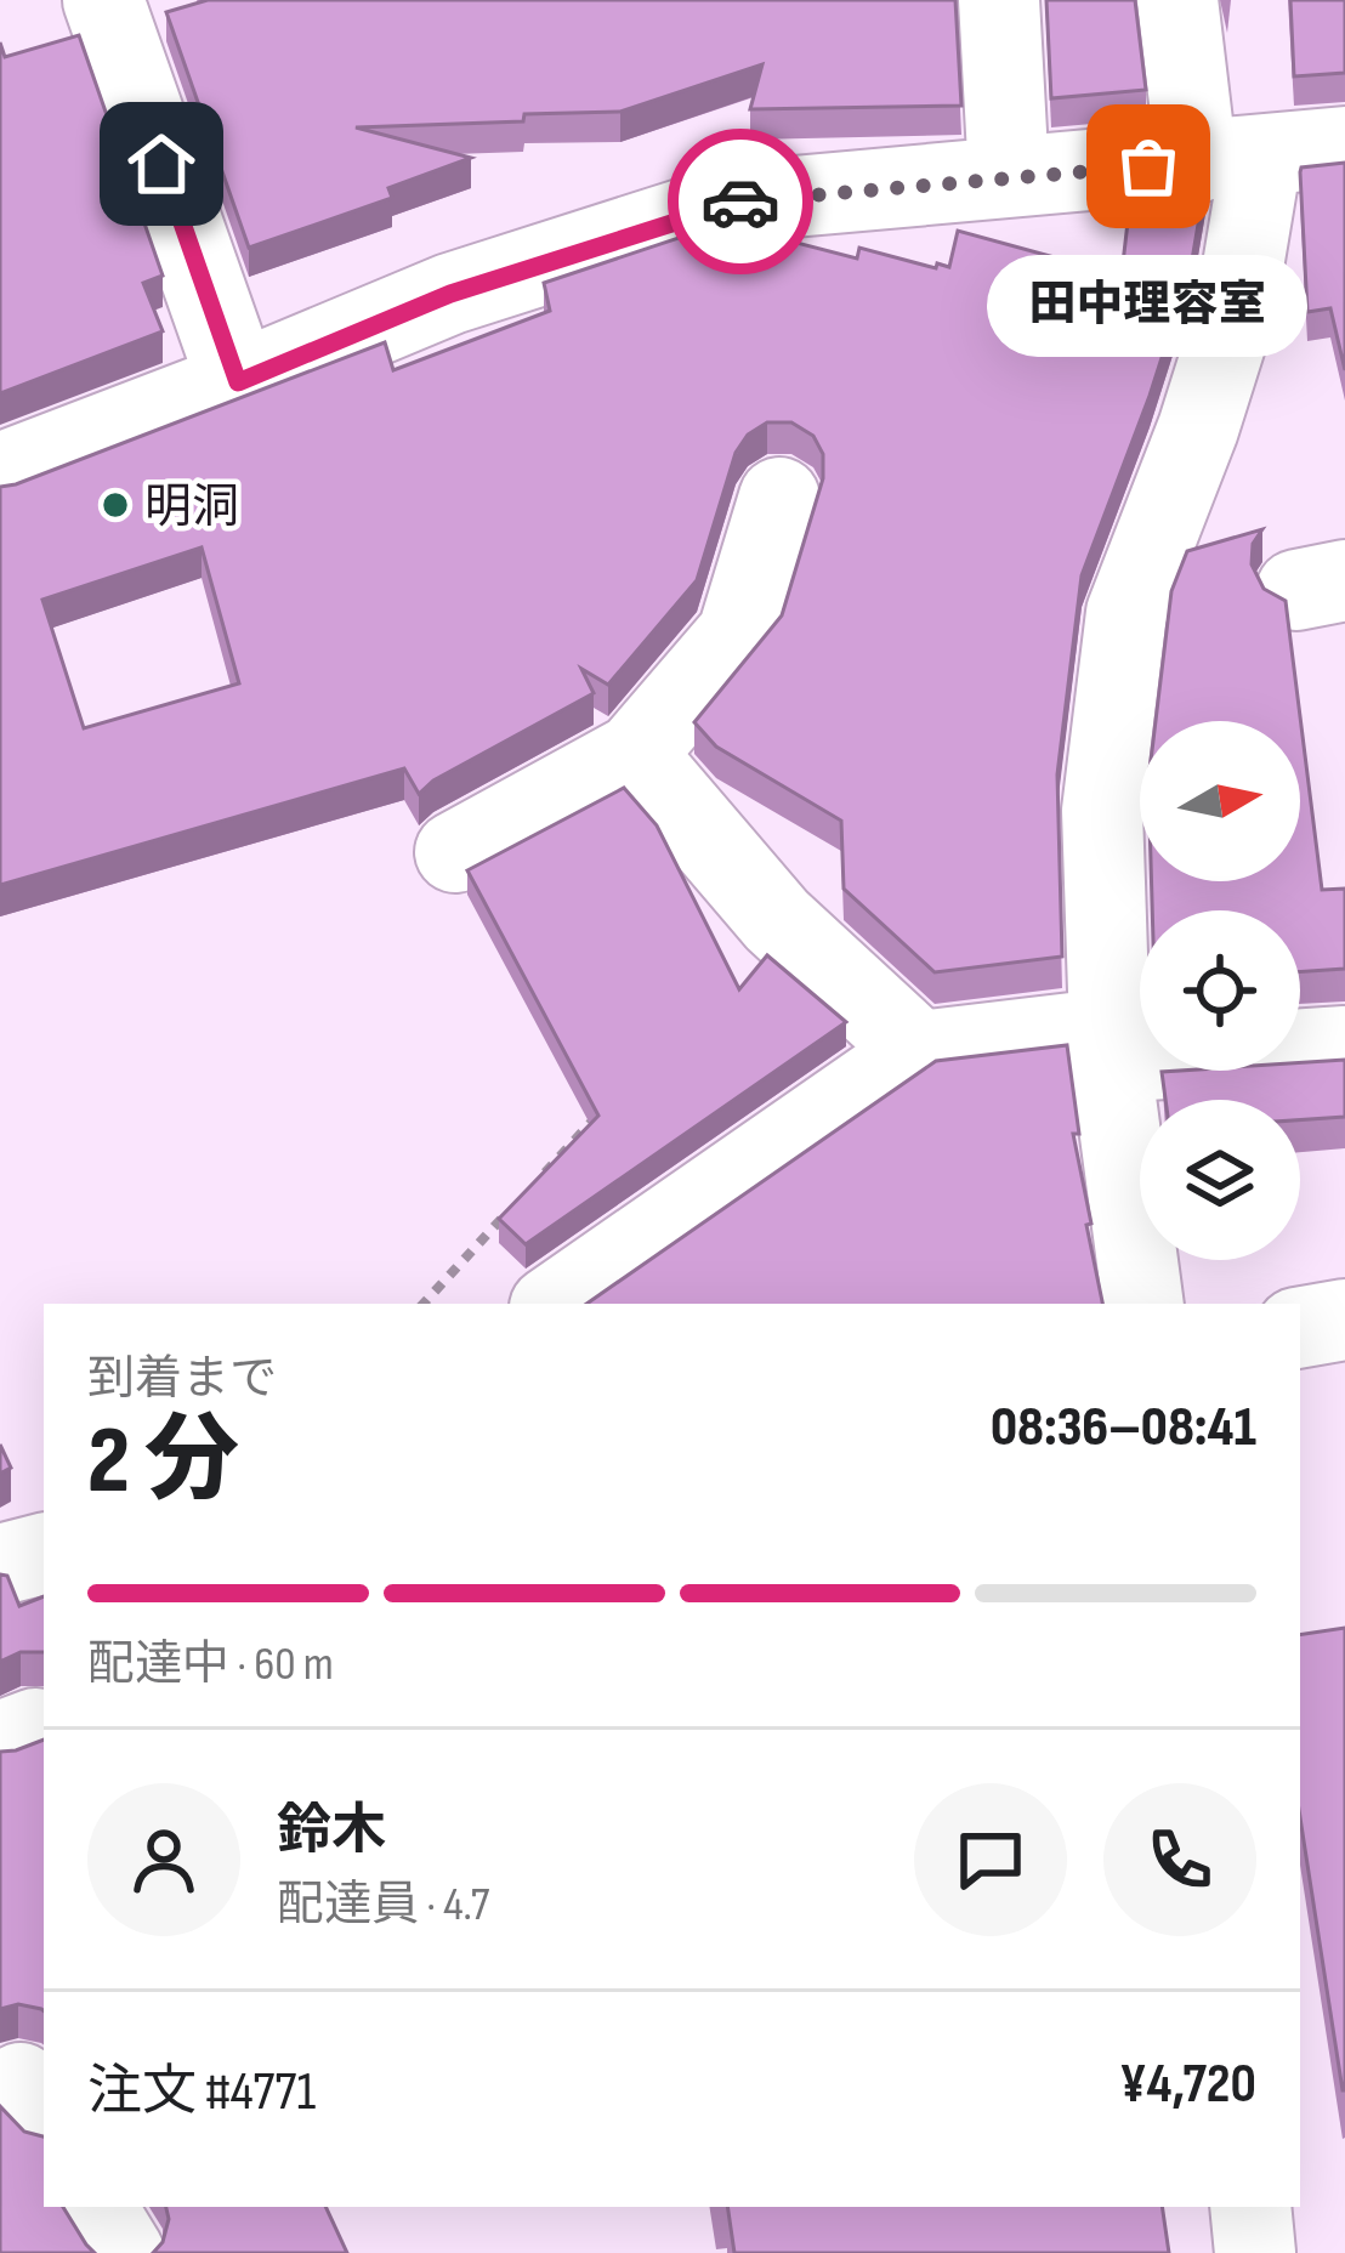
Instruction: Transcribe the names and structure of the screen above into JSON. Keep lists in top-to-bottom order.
{
  "places": ["田中理容室", "明洞"],
  "north": "right",
  "page": {
    "bubble": "田中理容室",
    "heading": ["2 分", "到着まで", "08:36–08:41"],
    "panel": [
      "鈴木",
      "配達員 · 4.7",
      "注文 #4771",
      "¥4,720"
    ],
    "bar": "配達中 · 60 m"
  }
}
